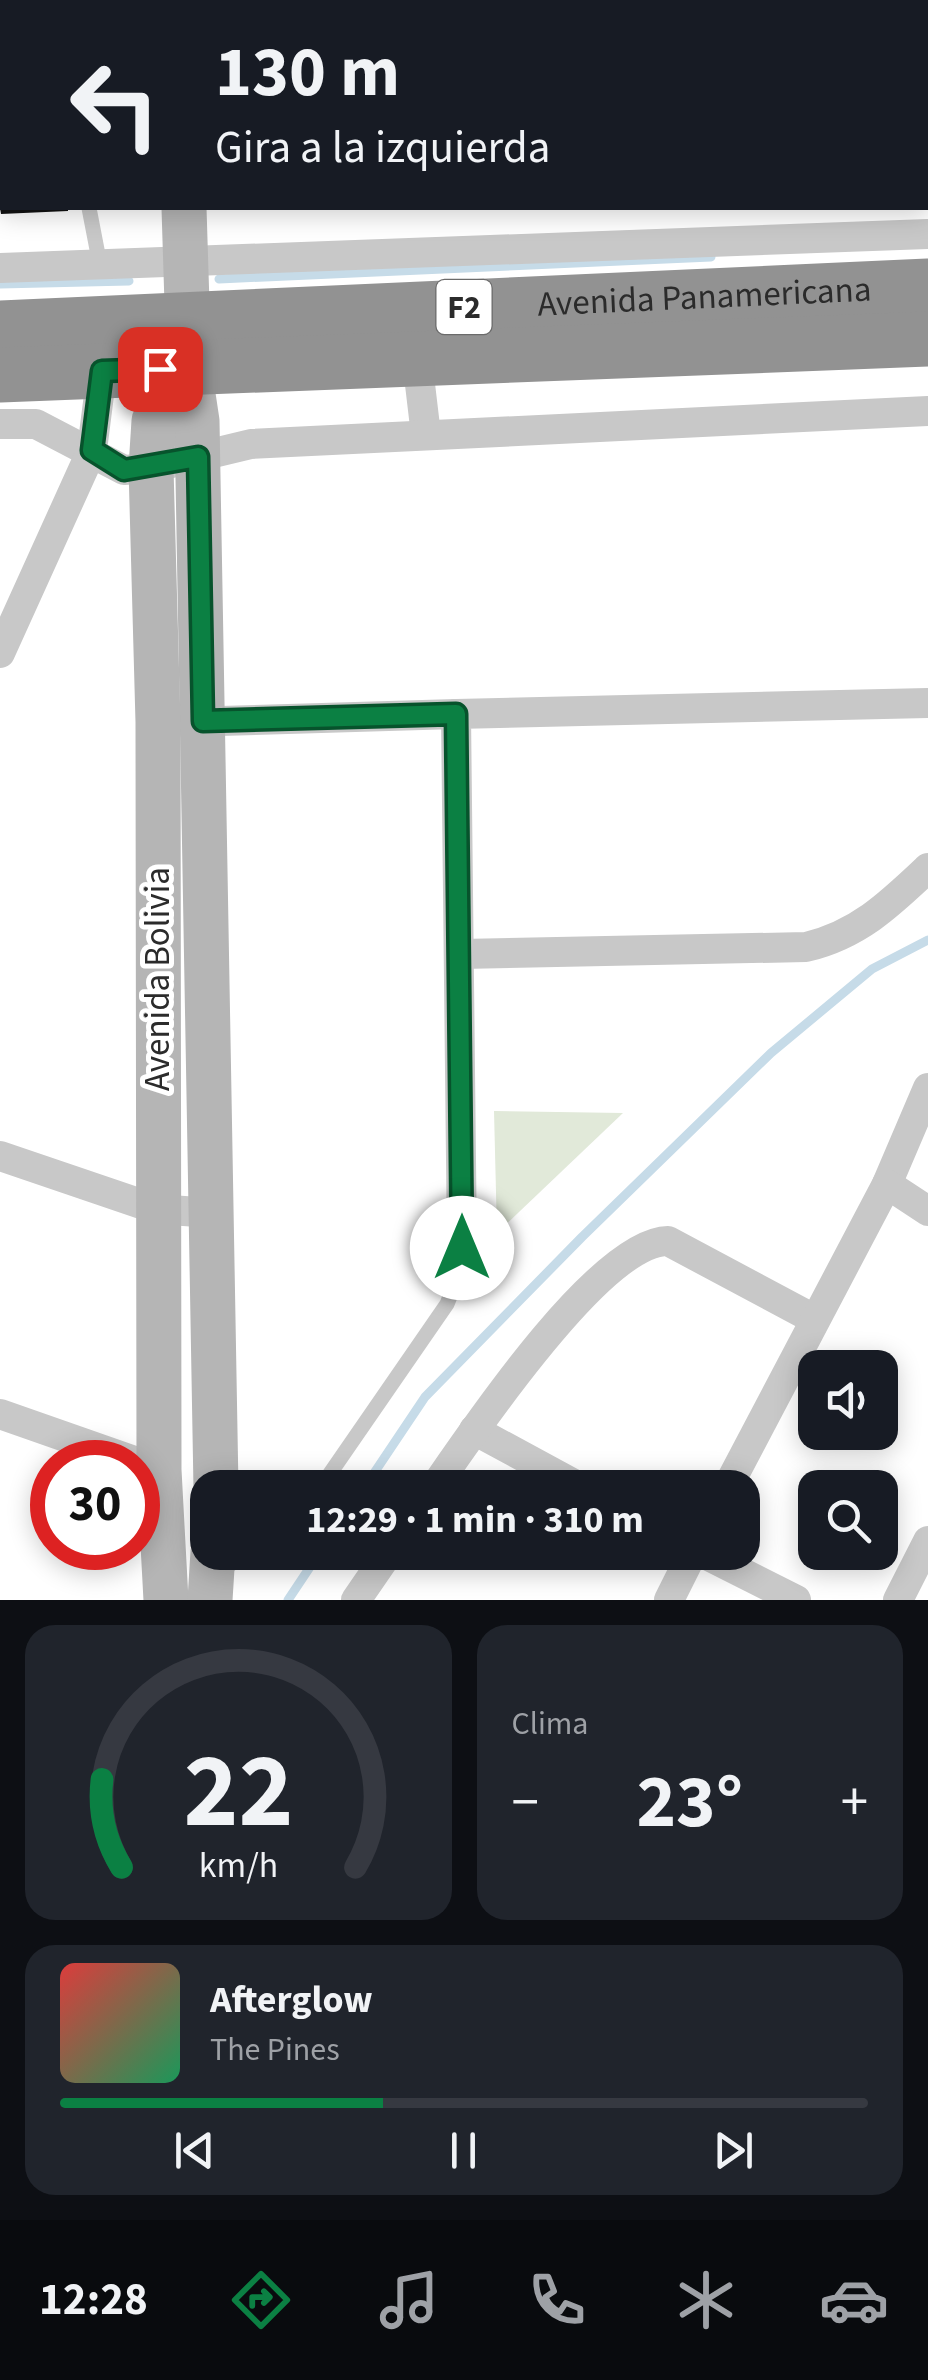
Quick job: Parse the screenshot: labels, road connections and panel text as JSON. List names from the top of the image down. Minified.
{"streets":{"highway":["Avenida Panamericana","F2"],"street":["Avenida Bolivia"]},"crossings":[["Avenida Panamericana","Avenida Bolivia"]],"page":{"turn":["130 m","Gira a la izquierda"],"limit":"30","trip":"12:29 · 1 min · 310 m","tile":"Clima","heat":["−","23°","+"],"song":["Afterglow","The Pines"],"tabs":"12:28","gauge":["22","km/h"]}}
